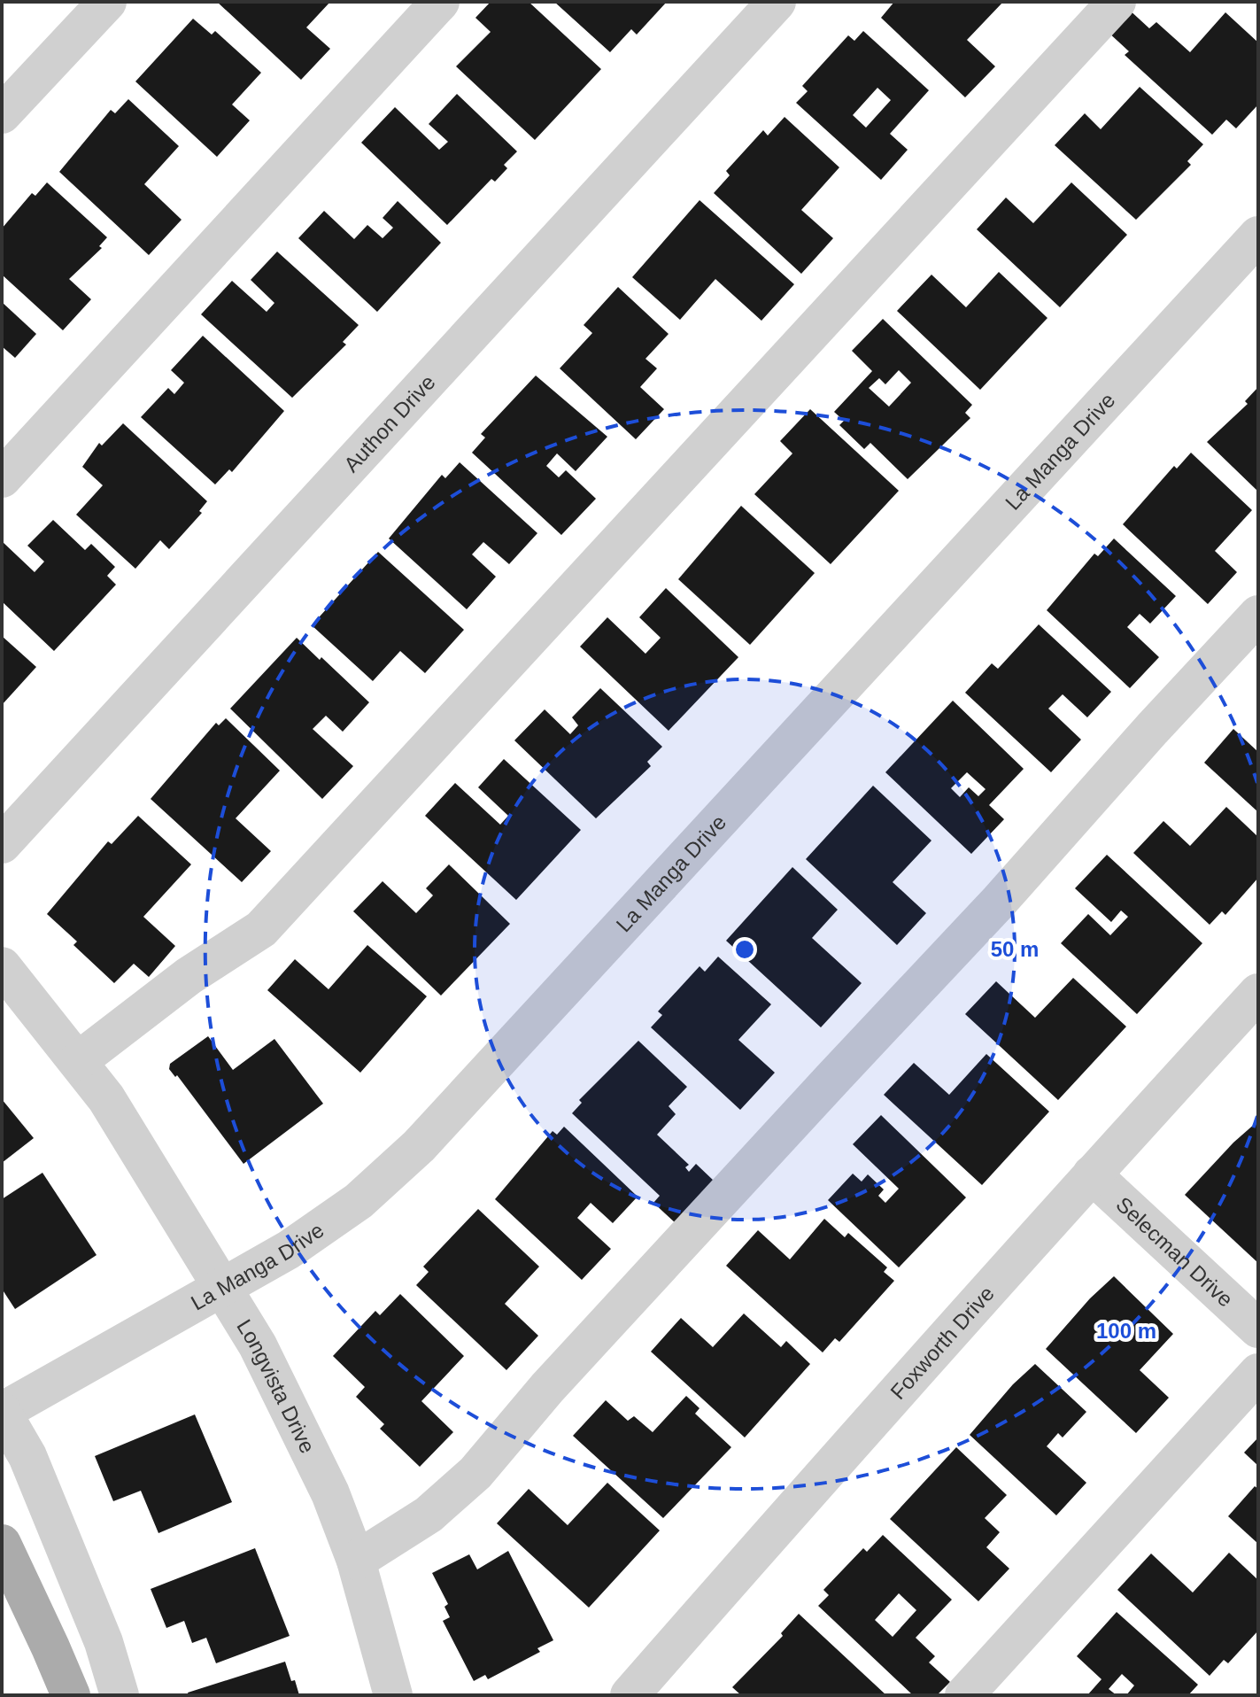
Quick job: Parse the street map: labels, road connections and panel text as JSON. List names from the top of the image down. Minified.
{"streets":{"street":["Authon Drive","La Manga Drive","Selecman Drive","Foxworth Drive","Longvista Drive"]},"crossings":[["La Manga Drive","Longvista Drive"],["Selecman Drive","Foxworth Drive"]],"rings":["50 m","100 m"]}
